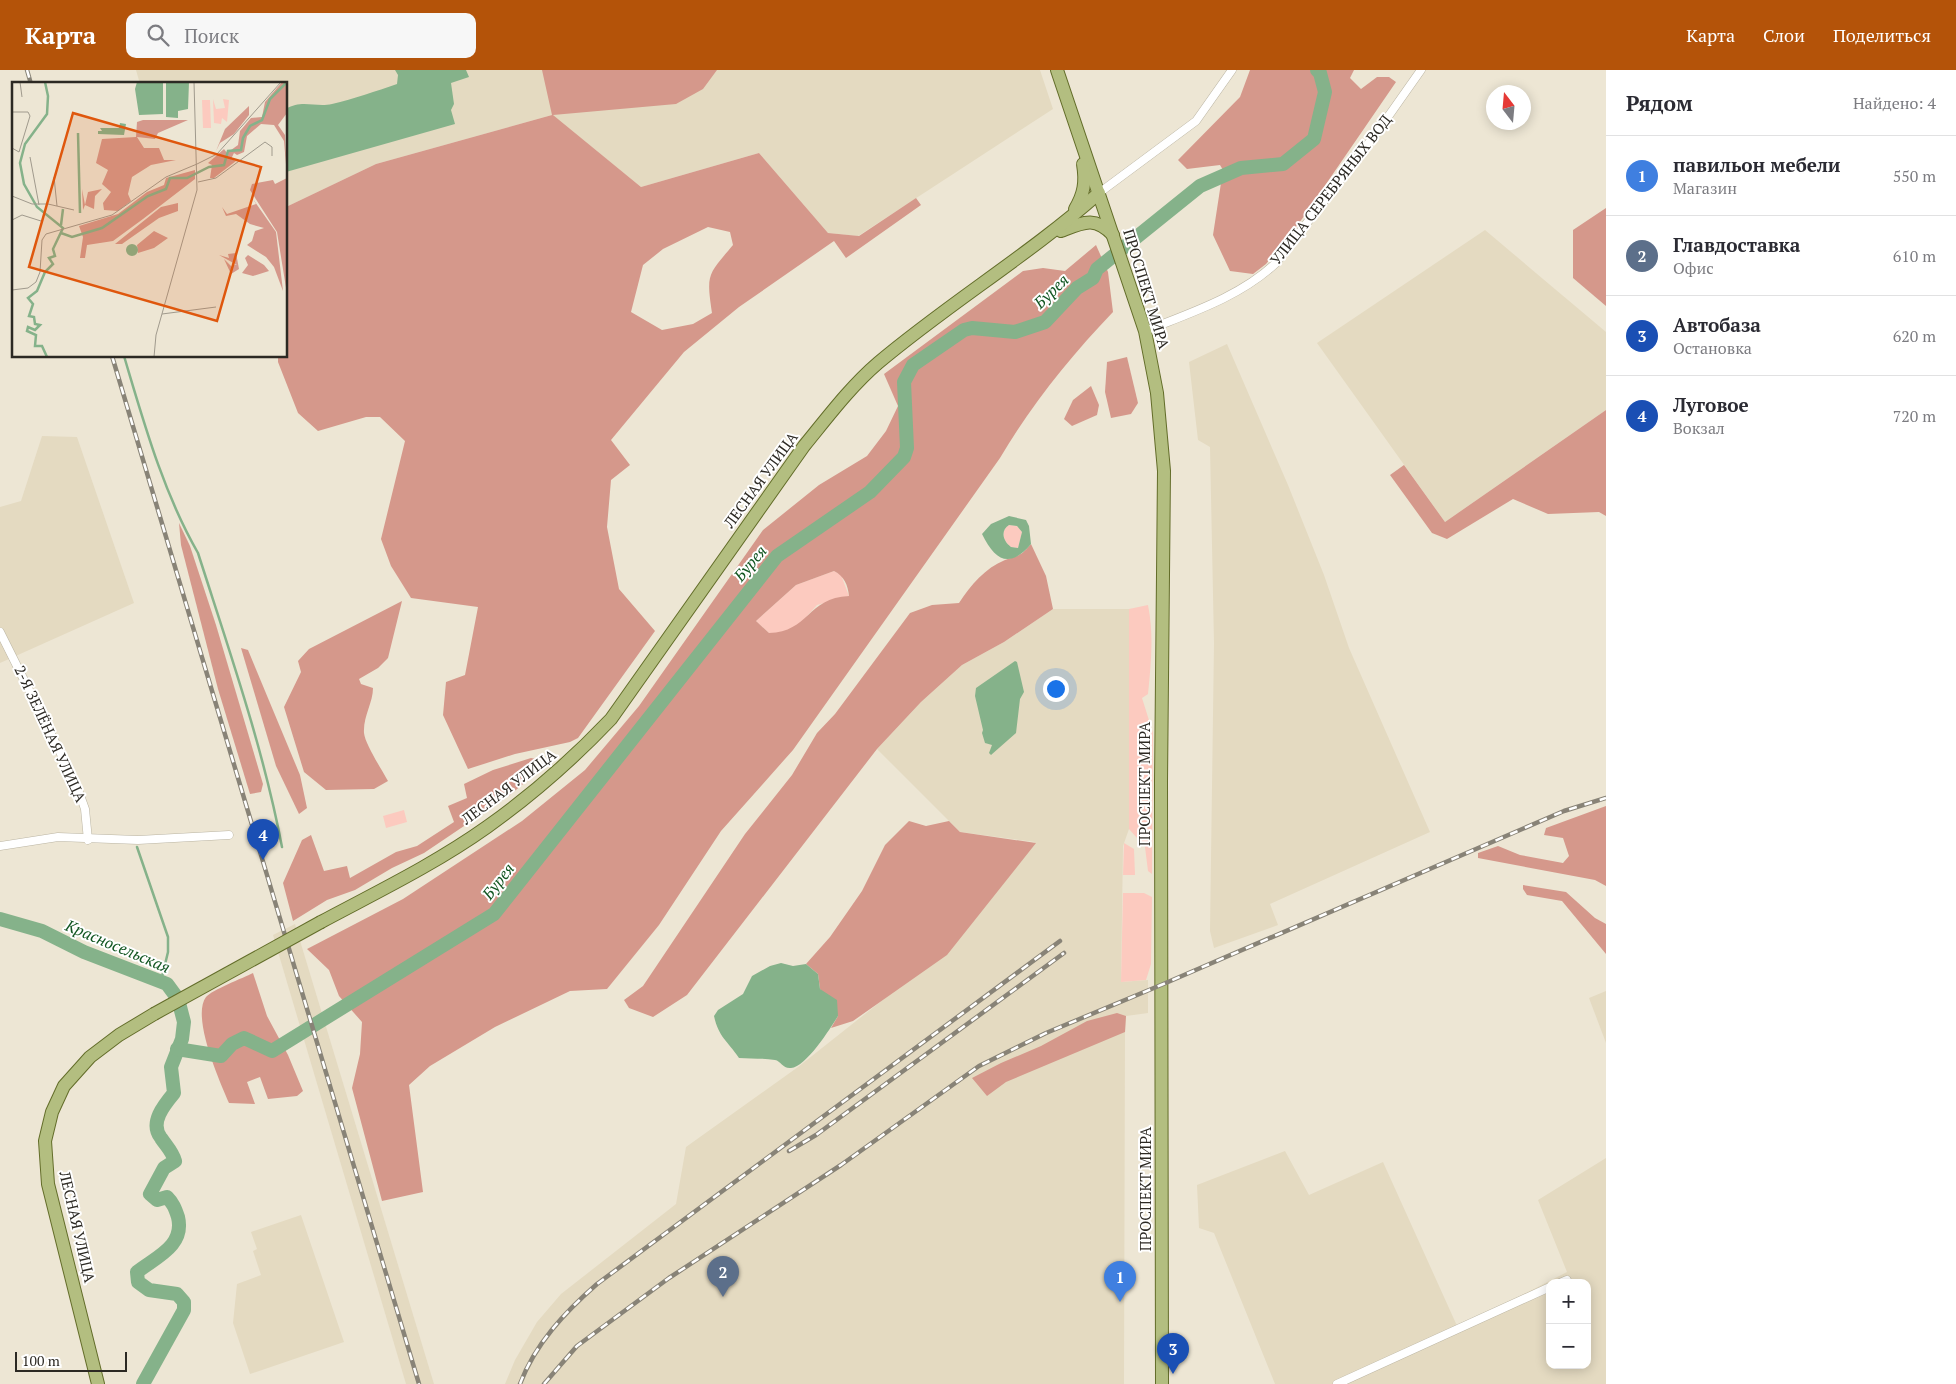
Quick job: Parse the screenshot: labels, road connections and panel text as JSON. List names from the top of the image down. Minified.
{"streets":{"main road":["ПРОСПЕКТ МИРА","ЛЕСНАЯ УЛИЦА"],"street":["УЛИЦА СЕРЕБРЯНЫХ ВОД","2-Я ЗЕЛЁНАЯ УЛИЦА"]},"crossings":[["УЛИЦА СЕРЕБРЯНЫХ ВОД","ПРОСПЕКТ МИРА"],["ПРОСПЕКТ МИРА","ЛЕСНАЯ УЛИЦА"]],"water":["Бурея","Красносельская"],"scale_bar":"100 m","north":"top","page":{"header":"Карта","search":"Поиск","nav":["Карта","Слои","Поделиться"],"heading":["Рядом","Найдено: 4"],"list":[{"mark":"1","name":"павильон мебели","note":"Магазин","value":"550 m"},{"mark":"2","name":"Главдоставка","note":"Офис","value":"610 m"},{"mark":"3","name":"Автобаза","note":"Остановка","value":"620 m"},{"mark":"4","name":"Луговое","note":"Вокзал","value":"720 m"}],"pins":["4","2","1","3"],"map_buttons":["+","−"],"scale":"100 m"}}
